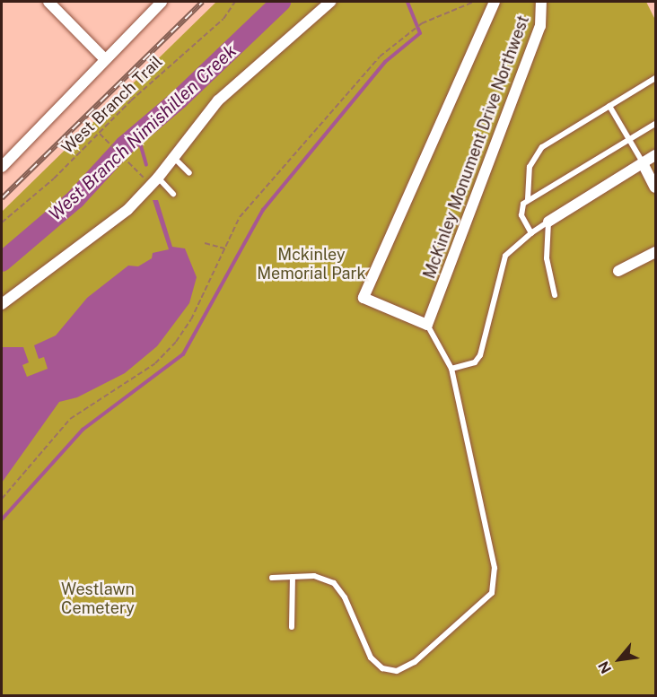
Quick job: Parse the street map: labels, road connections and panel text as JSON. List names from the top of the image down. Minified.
{"streets":{"street":["McKinley Monument Drive Northwest"],"path":["West Branch Trail"]},"water":["West Branch Nimishillen Creek"],"parks":["Mckinley Memorial Park","Westlawn Cemetery"],"north":"bottom left"}
